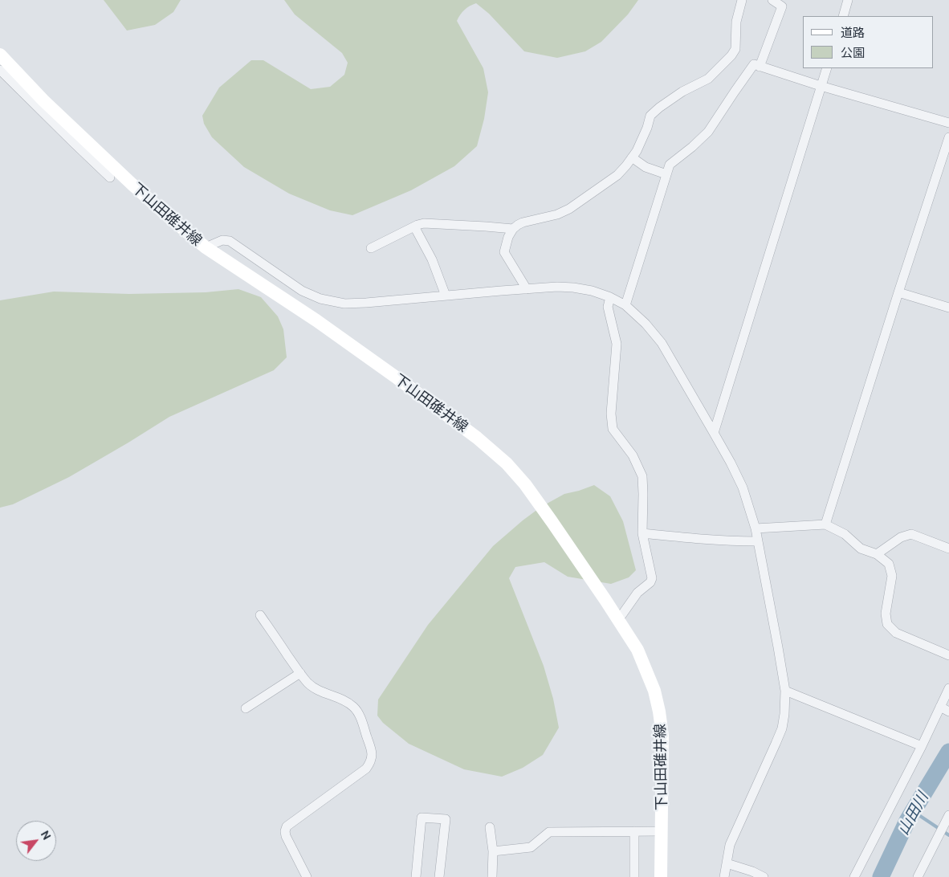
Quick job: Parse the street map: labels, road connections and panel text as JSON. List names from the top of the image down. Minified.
{"streets":{"main road":["下山田碓井線"]},"water":["山田川"],"legend":["道路","公園"],"north":"top right"}
